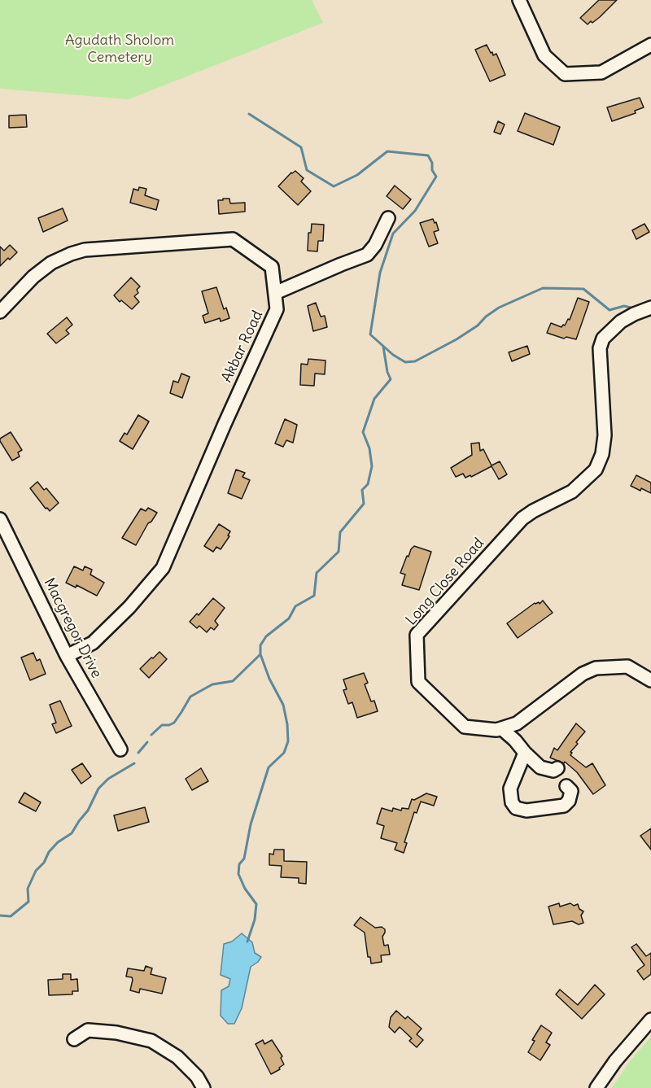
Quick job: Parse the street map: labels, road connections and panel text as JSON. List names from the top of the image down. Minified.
{"streets":{"street":["Akbar Road","Long Close Road","Macgregor Drive"]},"crossings":[["Akbar Road","Macgregor Drive"]],"parks":["Agudath Sholom Cemetery"]}
